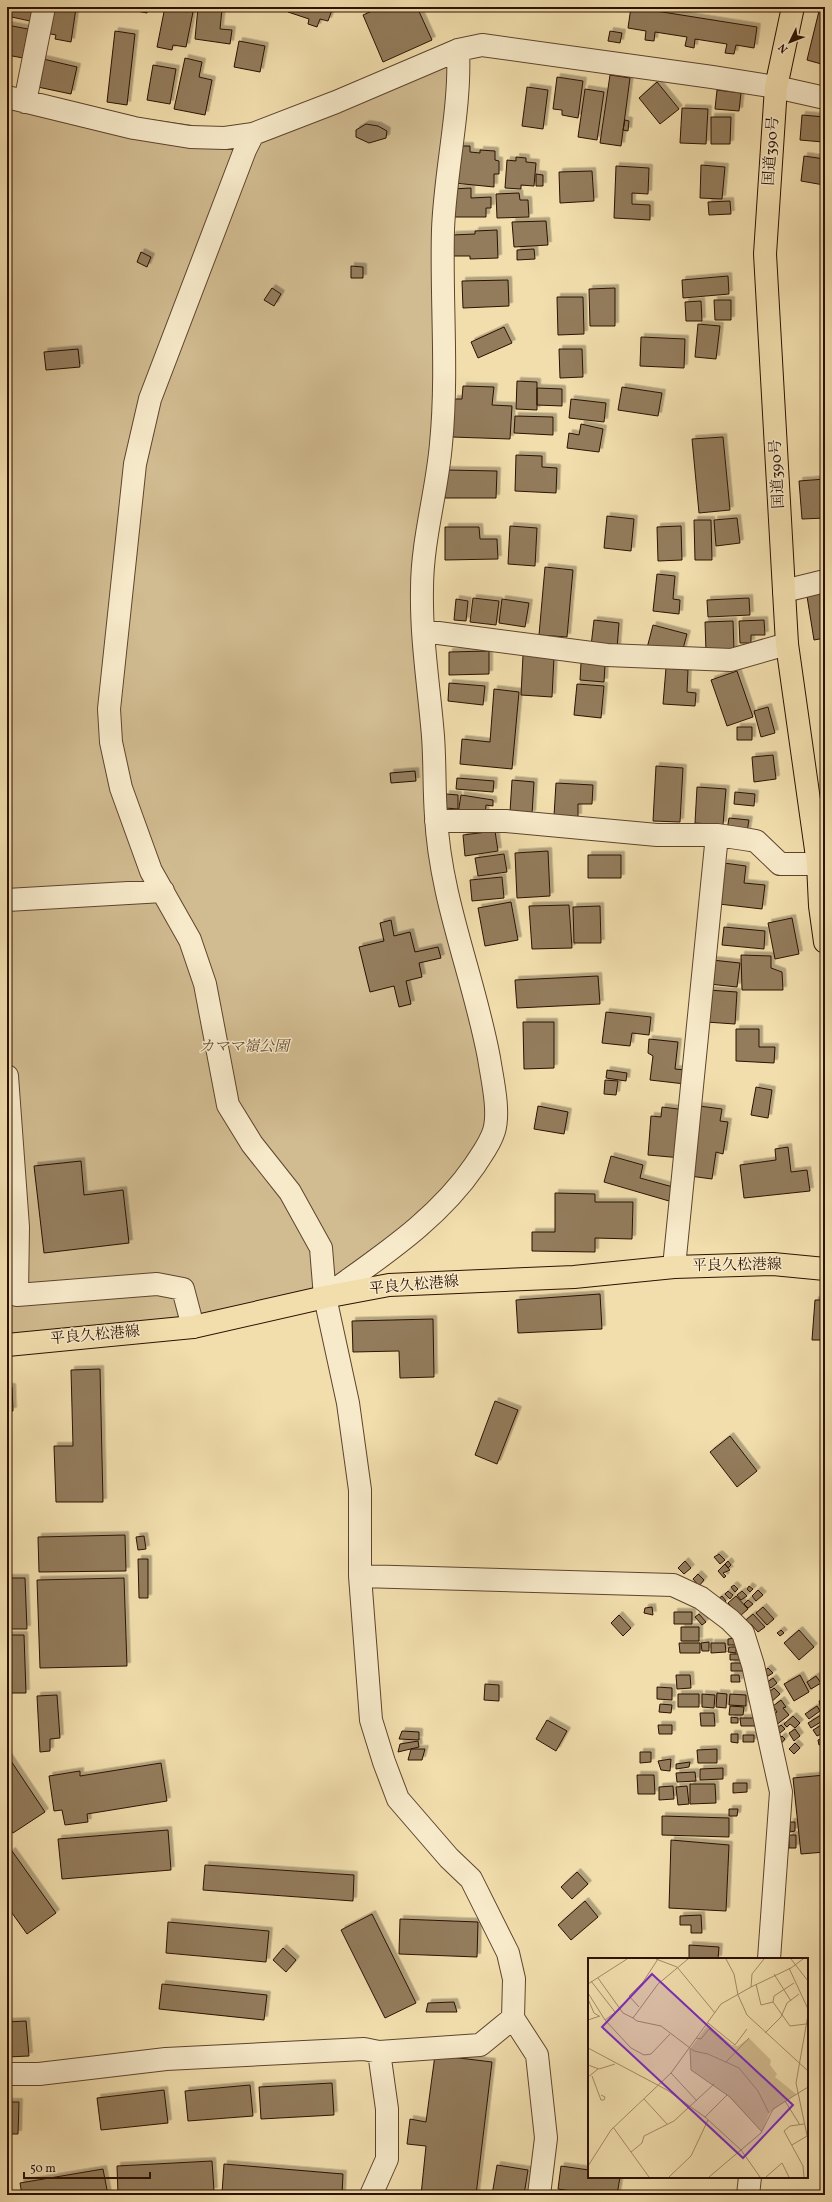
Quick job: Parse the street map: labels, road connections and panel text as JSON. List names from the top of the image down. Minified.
{"streets":{"main road":["国道390号","平良久松港線"]},"parks":["カママ嶺公園"],"scale_bar":"50 m","north":"bottom left"}
